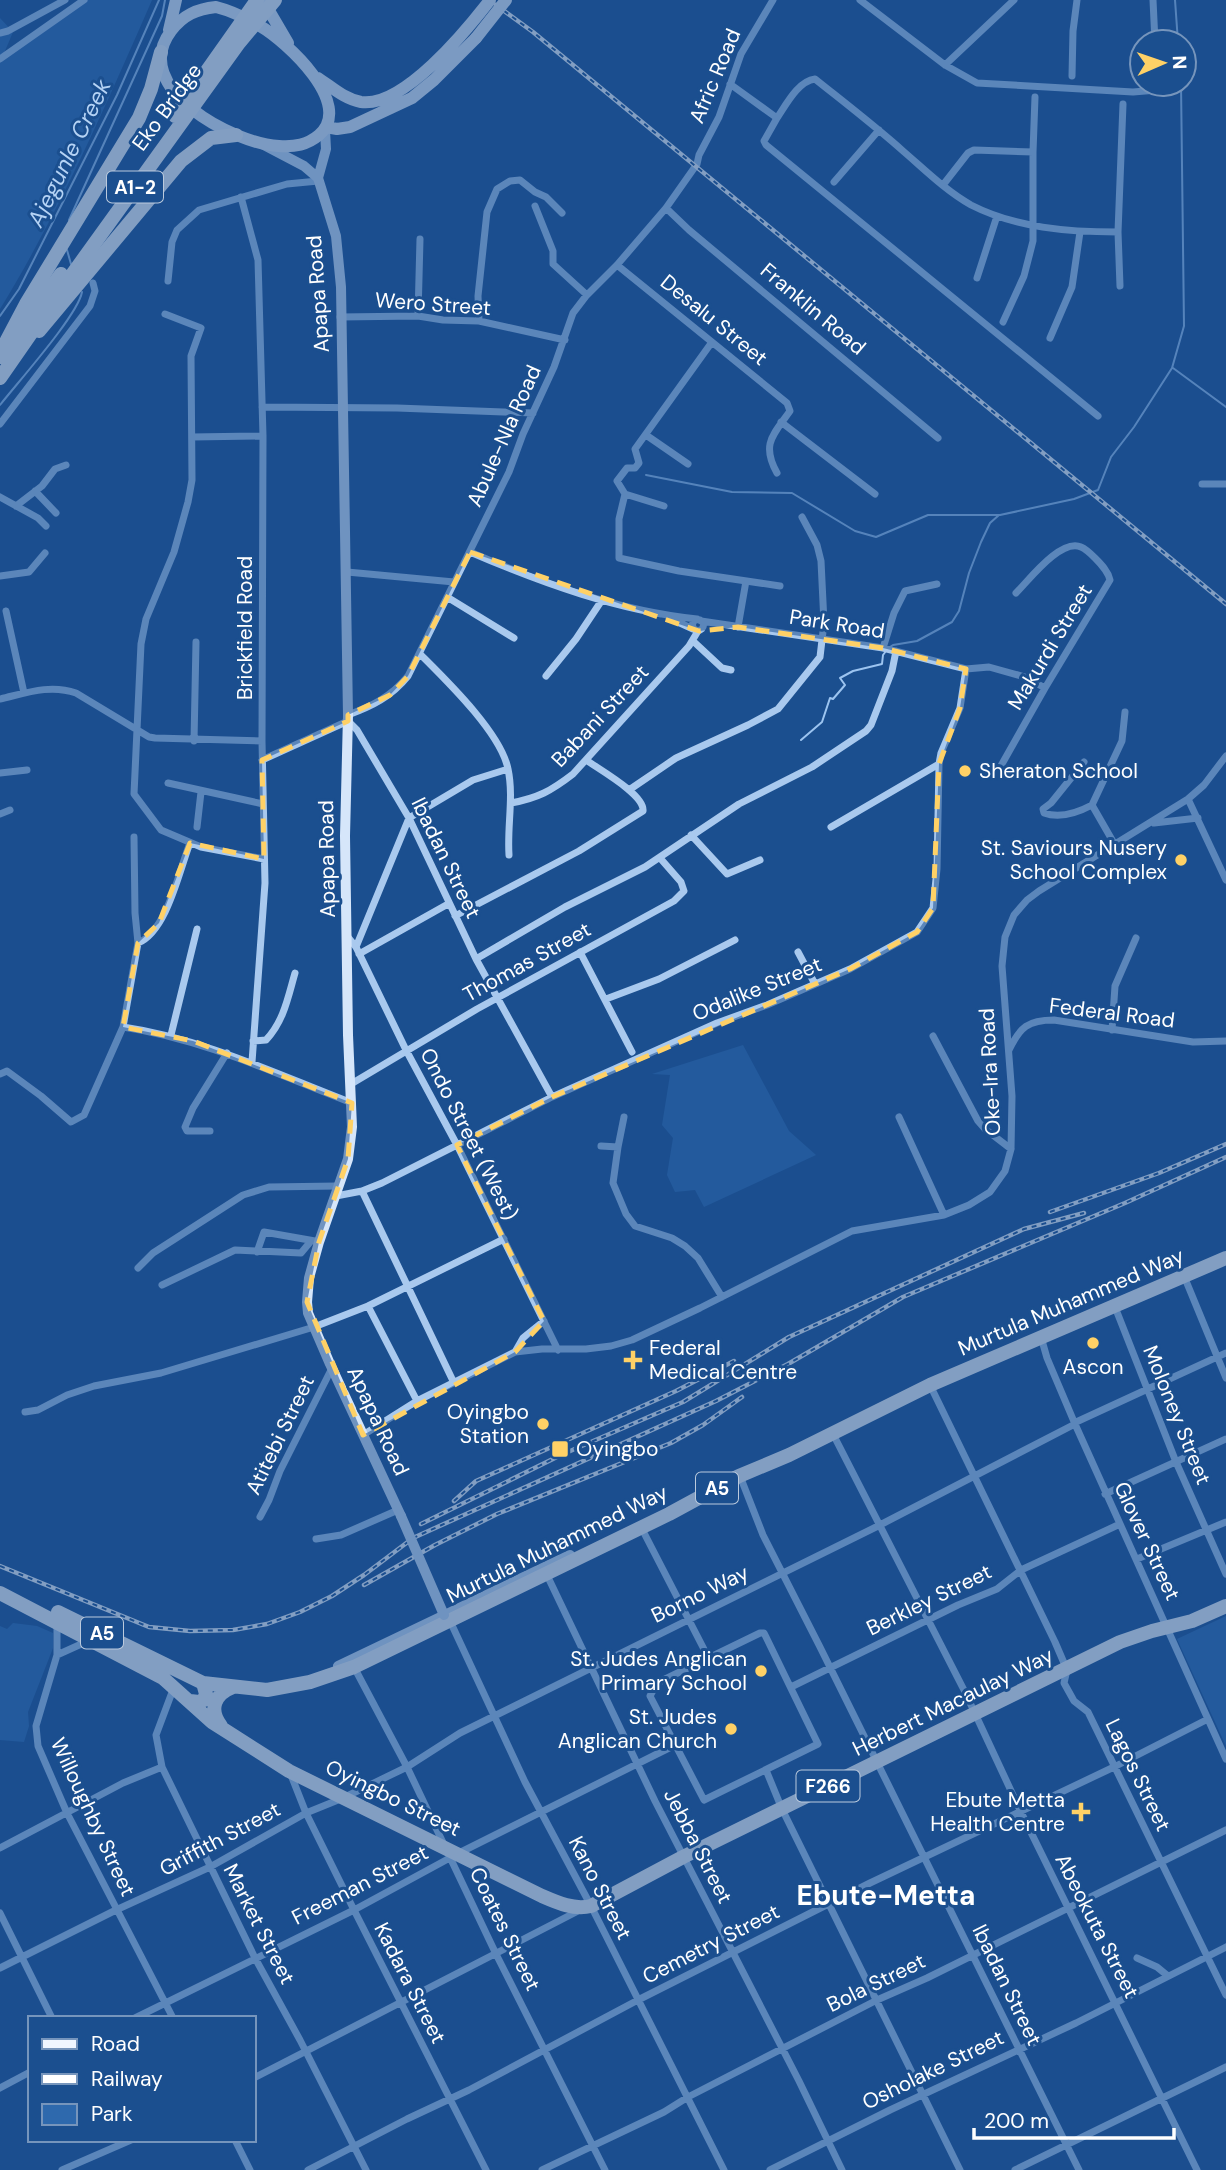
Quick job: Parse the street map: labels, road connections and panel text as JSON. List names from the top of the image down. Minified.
{"streets":{"highway":["Eko Bridge","A1-2","Murtula Muhammed Way","A5","Herbert Macaulay Way","F266","Oyingbo Street"],"street":["Afric Road","Apapa Road","Wero Street","Franklin Road","Desalu Street","Abule-Nla Road","Park Road","Brickfield Road","Makurdi Street","Babani Street","Ibadan Street","Thomas Street","Odalike Street","Federal Road","Oke-Ira Road","Ondo Street (West)","Moloney Street","Atitebi Street","Glover Street","Borno Way","Berkley Street","Lagos Street","Willoughby Street","Griffith Street","Jebba Street","Freeman Street","Kano Street","Market Street","Abeokuta Street","Coates Street","Cemetry Street","Kadara Street","Bola Street","Osholake Street"]},"crossings":[["Afric Road","Abule-Nla Road"],["Apapa Road","Wero Street"],["Apapa Road","Abule-Nla Road"],["Apapa Road","Ibadan Street"],["Apapa Road","Thomas Street"],["Apapa Road","Odalike Street"],["Apapa Road","Ondo Street (West)"],["Apapa Road","Murtula Muhammed Way"],["Apapa Road","Atitebi Street"],["Apapa Road","Kano Street"],["Wero Street","Abule-Nla Road"],["Franklin Road","Abule-Nla Road"],["Desalu Street","Abule-Nla Road"],["Abule-Nla Road","Park Road"],["Abule-Nla Road","Ibadan Street"],["Park Road","Makurdi Street"],["Park Road","Odalike Street"],["Ibadan Street","Thomas Street"],["Ibadan Street","Odalike Street"],["Ibadan Street","Murtula Muhammed Way"],["Ibadan Street","Borno Way"],["Ibadan Street","Berkley Street"],["Ibadan Street","Herbert Macaulay Way"],["Ibadan Street","Cemetry Street"],["Ibadan Street","Bola Street"],["Ibadan Street","Osholake Street"],["Thomas Street","Ondo Street (West)"],["Odalike Street","Ondo Street (West)"],["Federal Road","Oke-Ira Road"],["Oke-Ira Road","Ondo Street (West)"],["Murtula Muhammed Way","Moloney Street"],["Murtula Muhammed Way","A5"],["Murtula Muhammed Way","Glover Street"],["Murtula Muhammed Way","Lagos Street"],["Murtula Muhammed Way","Jebba Street"],["Murtula Muhammed Way","Kano Street"],["Murtula Muhammed Way","Abeokuta Street"],["Murtula Muhammed Way","Coates Street"],["Moloney Street","Borno Way"],["A5","Oyingbo Street"],["A5","Willoughby Street"],["A5","Market Street"],["Glover Street","Borno Way"],["Glover Street","Berkley Street"],["Glover Street","Herbert Macaulay Way"],["Glover Street","Cemetry Street"],["Borno Way","Lagos Street"],["Borno Way","Oyingbo Street"],["Borno Way","Griffith Street"],["Borno Way","Jebba Street"],["Borno Way","Kano Street"],["Borno Way","Abeokuta Street"],["Borno Way","Coates Street"],["Berkley Street","Lagos Street"],["Berkley Street","Abeokuta Street"],["Herbert Macaulay Way","Lagos Street"],["Herbert Macaulay Way","Oyingbo Street"],["Herbert Macaulay Way","Jebba Street"],["Herbert Macaulay Way","Kano Street"],["Herbert Macaulay Way","Abeokuta Street"],["Lagos Street","Cemetry Street"],["Lagos Street","Bola Street"],["Lagos Street","Osholake Street"],["Oyingbo Street","Griffith Street"],["Oyingbo Street","Freeman Street"],["Oyingbo Street","Kano Street"],["Oyingbo Street","Coates Street"],["Oyingbo Street","Kadara Street"],["Willoughby Street","Griffith Street"],["Willoughby Street","Freeman Street"],["Griffith Street","Market Street"],["Griffith Street","Kadara Street"],["Jebba Street","Freeman Street"],["Jebba Street","Cemetry Street"],["Jebba Street","Bola Street"],["Jebba Street","Osholake Street"],["Freeman Street","Kano Street"],["Freeman Street","Market Street"],["Freeman Street","Coates Street"],["Freeman Street","Kadara Street"],["Kano Street","Cemetry Street"],["Kano Street","Bola Street"],["Market Street","Cemetry Street"],["Abeokuta Street","Cemetry Street"],["Abeokuta Street","Bola Street"],["Abeokuta Street","Osholake Street"],["Coates Street","Cemetry Street"],["Coates Street","Bola Street"],["Cemetry Street","Kadara Street"]],"districts":["Ebute-Metta"],"water":["Ajegunle Creek"],"places":{"other":["Sheraton School","St. Saviours Nusery School Complex","Ascon","Oyingbo Station","St. Judes Anglican Primary School","St. Judes Anglican Church"],"health":["Federal Medical Centre","Ebute Metta Health Centre"],"transit":["Oyingbo"]},"legend":["Road","Railway","Park"],"scale_bar":"200 m","north":"right"}
